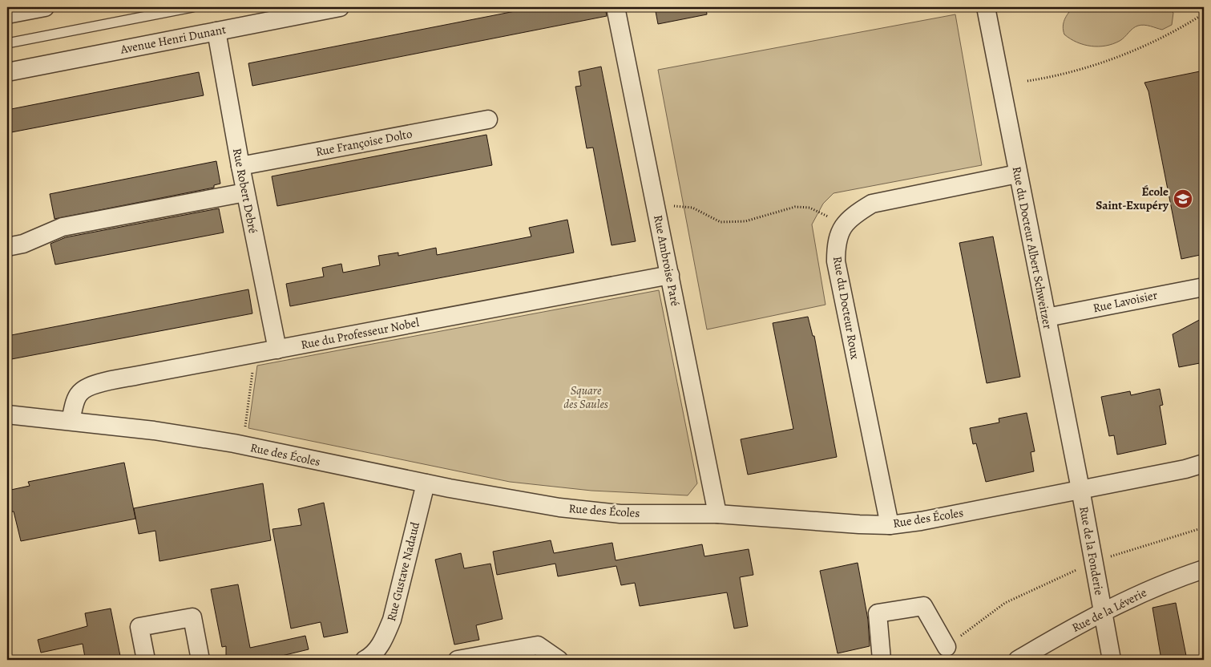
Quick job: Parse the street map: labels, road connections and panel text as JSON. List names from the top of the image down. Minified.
{"streets":{"street":["Avenue Henri Dunant","Rue Françoise Dolto","Rue Robert Debré","Rue du Docteur Albert Schweitzer","Rue Ambroise Paré","Rue Lavoisier","Rue du Docteur Roux","Rue du Professeur Nobel","Rue des Écoles","Rue de la Fonderie","Rue Gustave Nadaud","Rue de la Léverie"]},"crossings":[["Avenue Henri Dunant","Rue Robert Debré"],["Rue Françoise Dolto","Rue Robert Debré"],["Rue Robert Debré","Rue du Professeur Nobel"],["Rue du Docteur Albert Schweitzer","Rue Lavoisier"],["Rue du Docteur Albert Schweitzer","Rue du Docteur Roux"],["Rue du Docteur Albert Schweitzer","Rue des Écoles"],["Rue du Docteur Albert Schweitzer","Rue de la Fonderie"],["Rue Ambroise Paré","Rue du Professeur Nobel"],["Rue Ambroise Paré","Rue des Écoles"],["Rue du Docteur Roux","Rue des Écoles"],["Rue du Professeur Nobel","Rue des Écoles"],["Rue des Écoles","Rue de la Fonderie"],["Rue des Écoles","Rue Gustave Nadaud"],["Rue de la Fonderie","Rue de la Léverie"]],"parks":["Square des Saules"],"places":{"school or university":["École Saint-Exupéry"]}}
